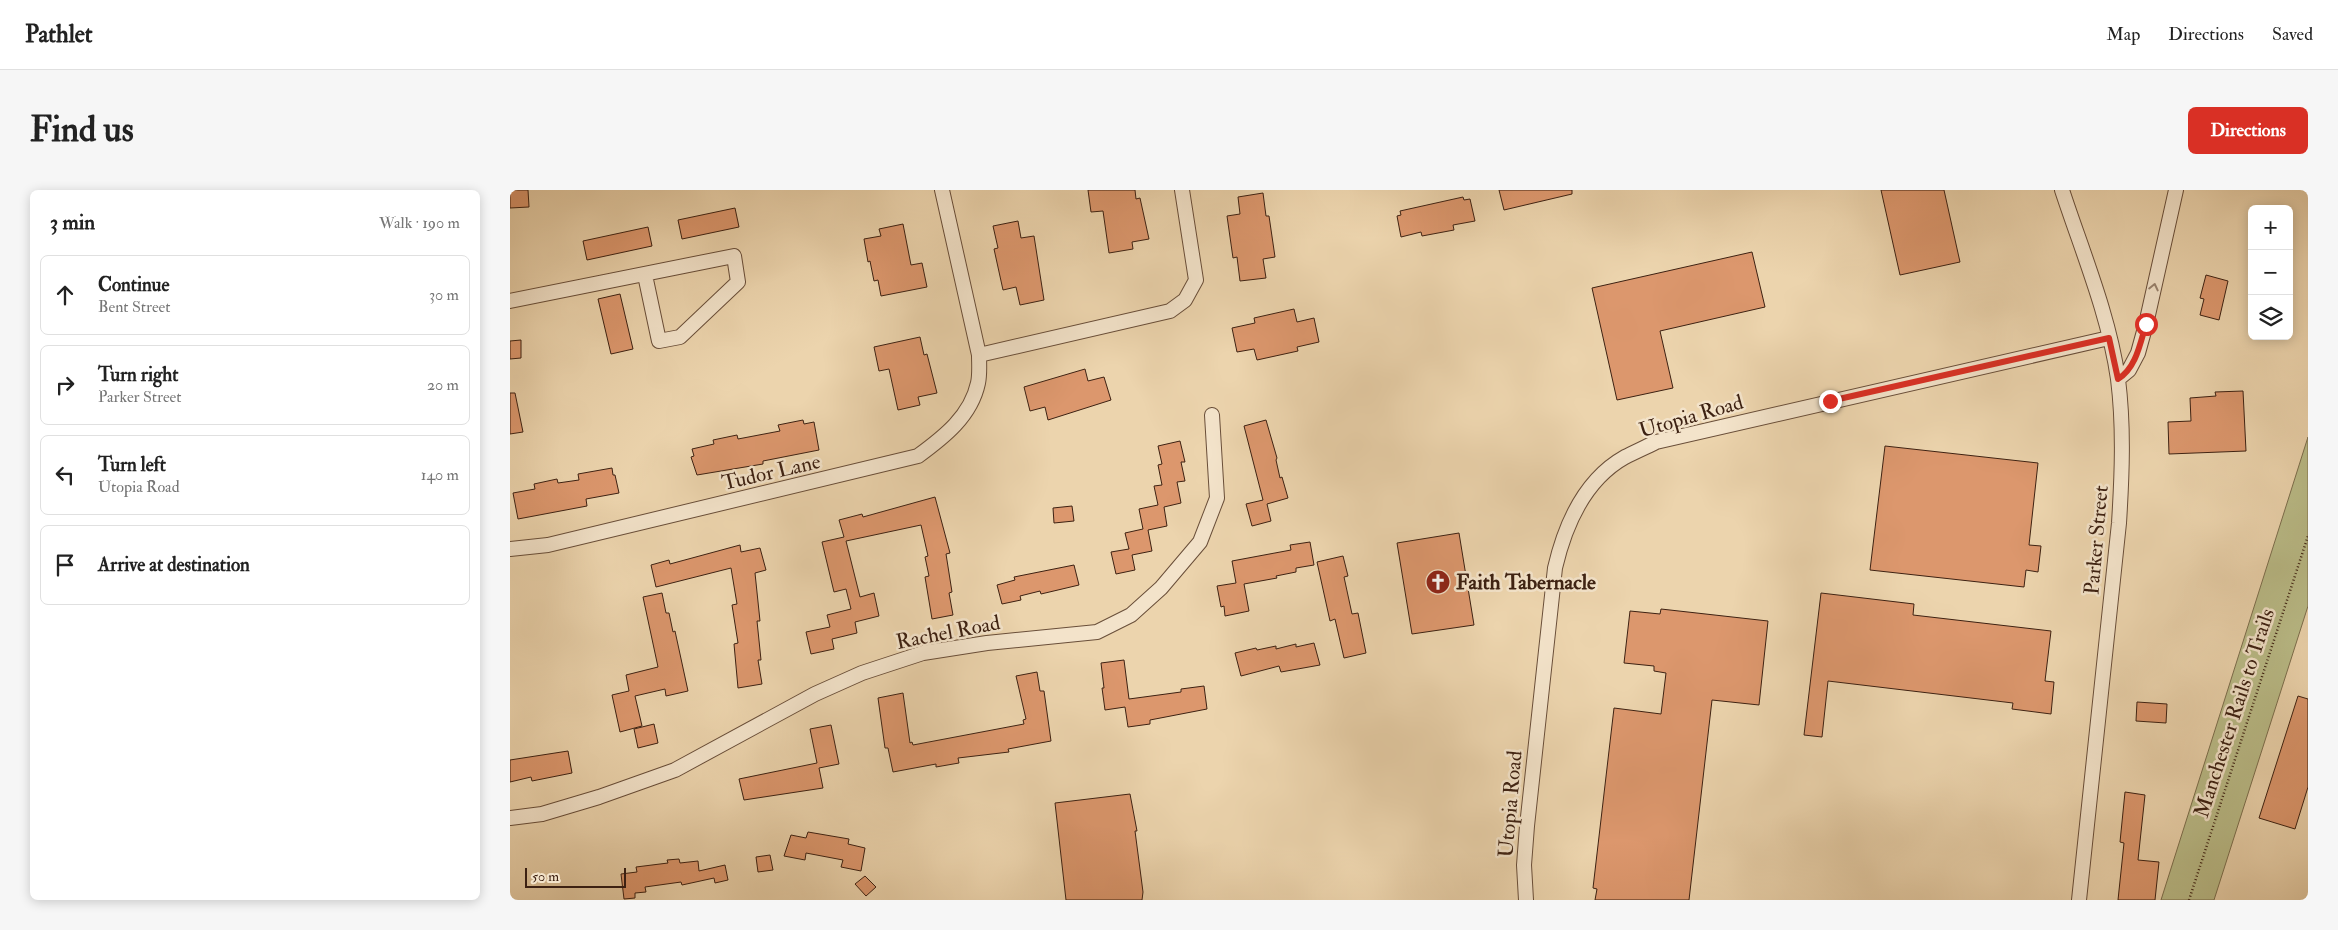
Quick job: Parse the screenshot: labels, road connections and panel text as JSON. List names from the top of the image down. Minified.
{"streets":{"street":["Utopia Road","Tudor Lane","Parker Street","Rachel Road"],"path":["Manchester Rails to Trails"]},"crossings":[["Utopia Road","Parker Street"]],"places":{"church":["Faith Tabernacle"]},"scale_bar":"50 m","page":{"header":"Pathlet","nav":["Map","Directions","Saved"],"buttons":"Directions","title":"Find us","heading":["3 min","Walk · 190 m"],"map_buttons":["+","−"],"list":[["Continue","Bent Street","30 m"],["Turn right","Parker Street","20 m"],["Turn left","Utopia Road","140 m"],"Arrive at destination"],"scale":"50 m"}}
